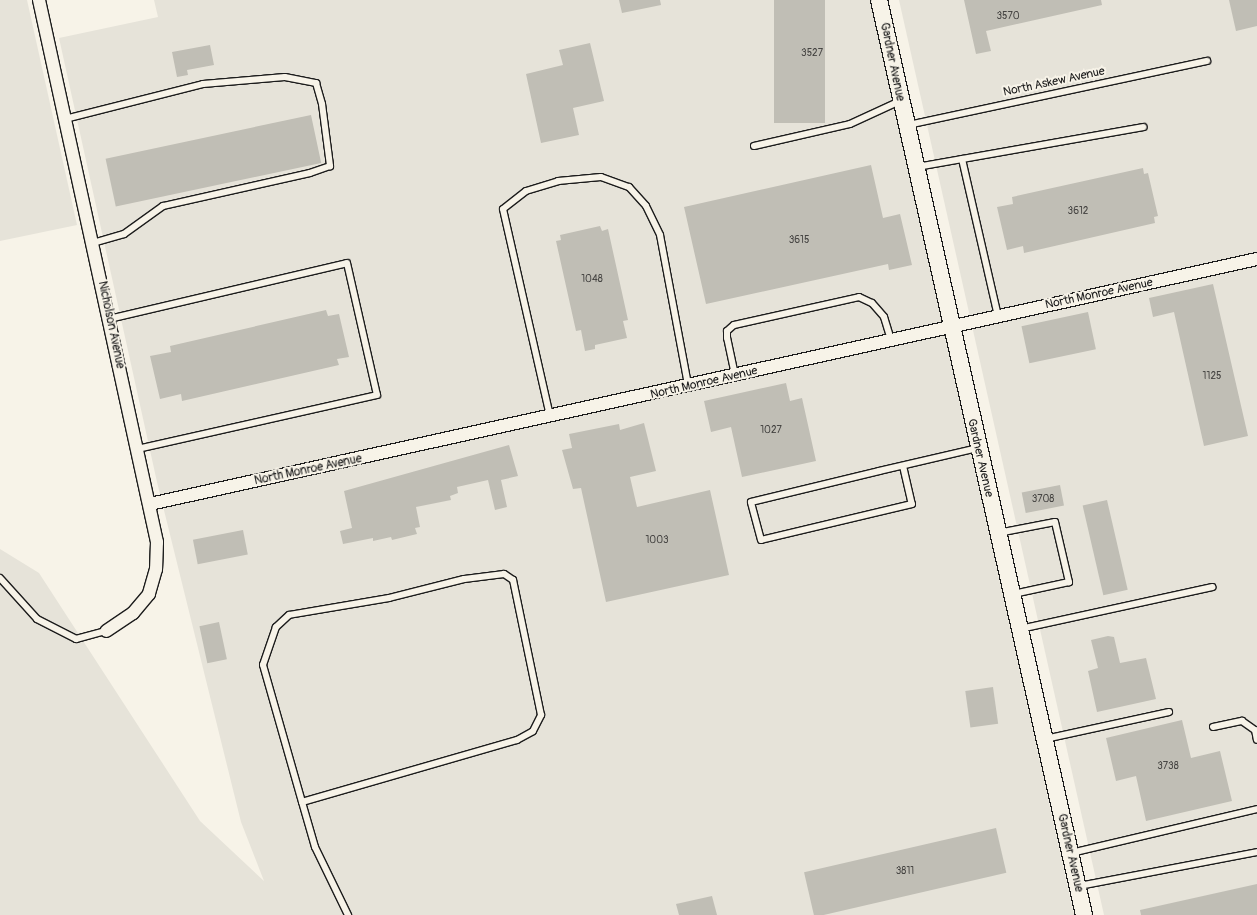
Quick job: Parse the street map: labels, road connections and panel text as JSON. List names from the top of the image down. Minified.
{"streets":{"street":["Gardner Avenue","North Monroe Avenue","Nicholson Avenue"],"lane":["North Askew Avenue"]},"crossings":[["Gardner Avenue","North Askew Avenue"],["Gardner Avenue","North Monroe Avenue"],["North Monroe Avenue","Nicholson Avenue"]],"house_numbers":["3570","3527","3612","3615","1048","1125","1027","3708","1003","3738","3811"]}
